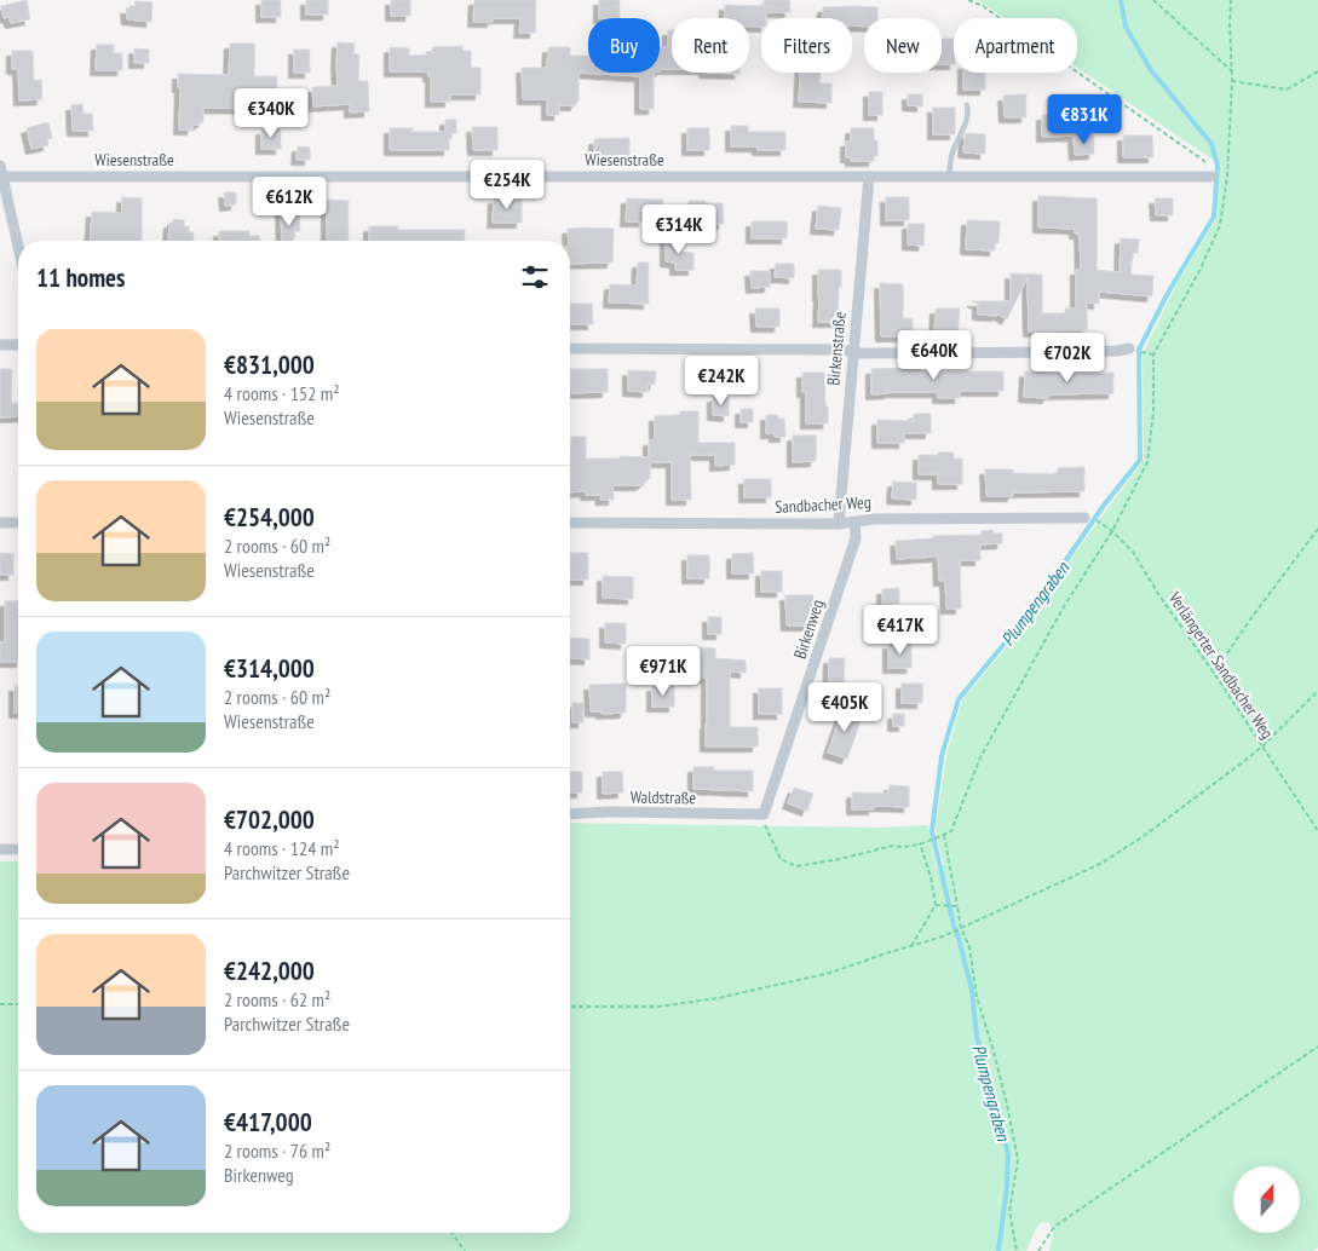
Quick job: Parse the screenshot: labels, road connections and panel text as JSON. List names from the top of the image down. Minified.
{"streets":{"street":["Wiesenstraße","Birkenstraße","Sandbacher Weg","Birkenweg","Waldstraße"],"path":["Verlängerter Sandbacher Weg"]},"crossings":[["Wiesenstraße","Birkenstraße"],["Birkenstraße","Sandbacher Weg"],["Sandbacher Weg","Birkenweg"],["Birkenweg","Waldstraße"]],"water":["Plumpengraben"],"north":"top","page":{"chip":["Buy","Rent","Filters","New","Apartment"],"price":["€340K","€831K","€254K","€612K","€314K","€640K","€702K","€242K","€417K","€971K","€405K"],"heading":"11 homes","list":[{"name":"€831,000","note":"4 rooms · 152 m² · Wiesenstraße"},{"name":"€254,000","note":"2 rooms · 60 m² · Wiesenstraße"},{"name":"€314,000","note":"2 rooms · 60 m² · Wiesenstraße"},{"name":"€702,000","note":"4 rooms · 124 m² · Parchwitzer Straße"},{"name":"€242,000","note":"2 rooms · 62 m² · Parchwitzer Straße"},{"name":"€417,000","note":"2 rooms · 76 m² · Birkenweg"}]}}
